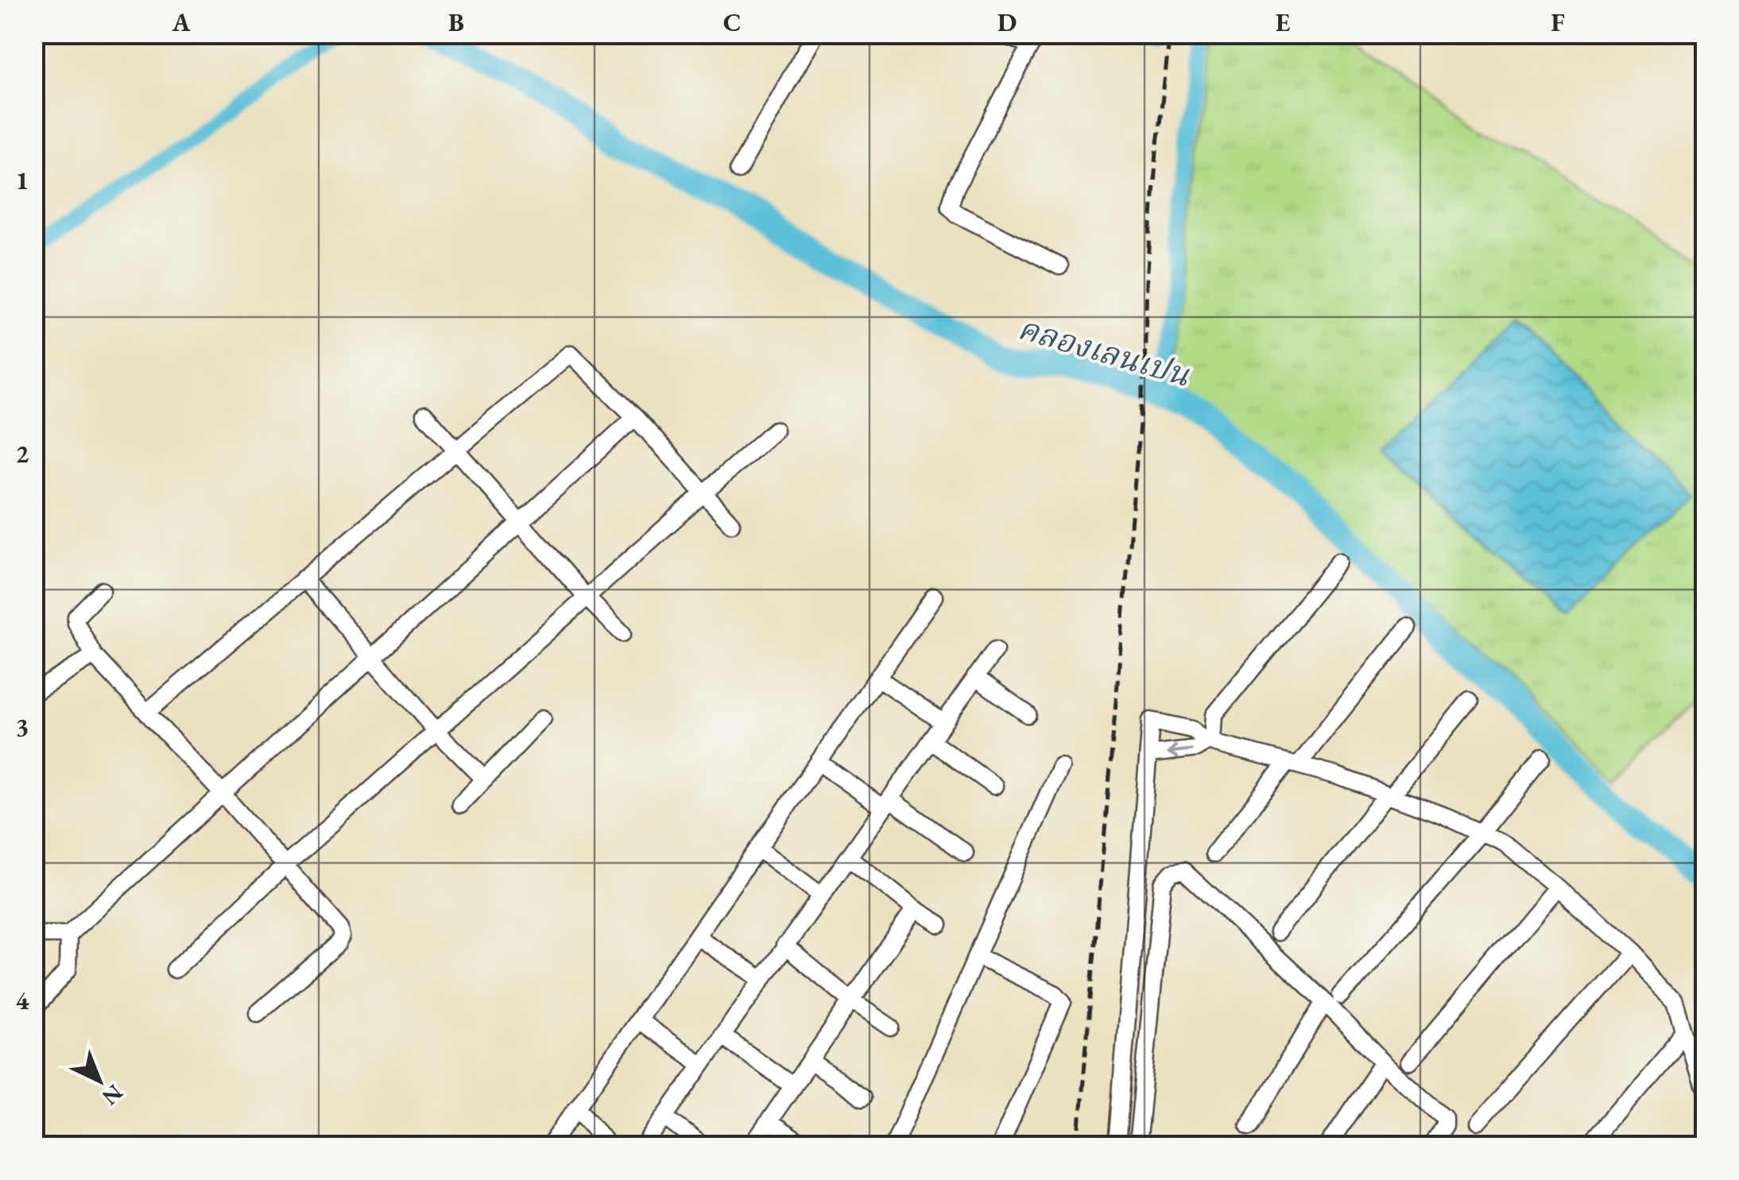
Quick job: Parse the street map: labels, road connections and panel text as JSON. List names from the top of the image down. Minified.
{"water":["คลองเลนเปน"],"north":"bottom right","grid":{"columns":["A","B","C","D","E","F"],"rows":["1","2","3","4"]}}
